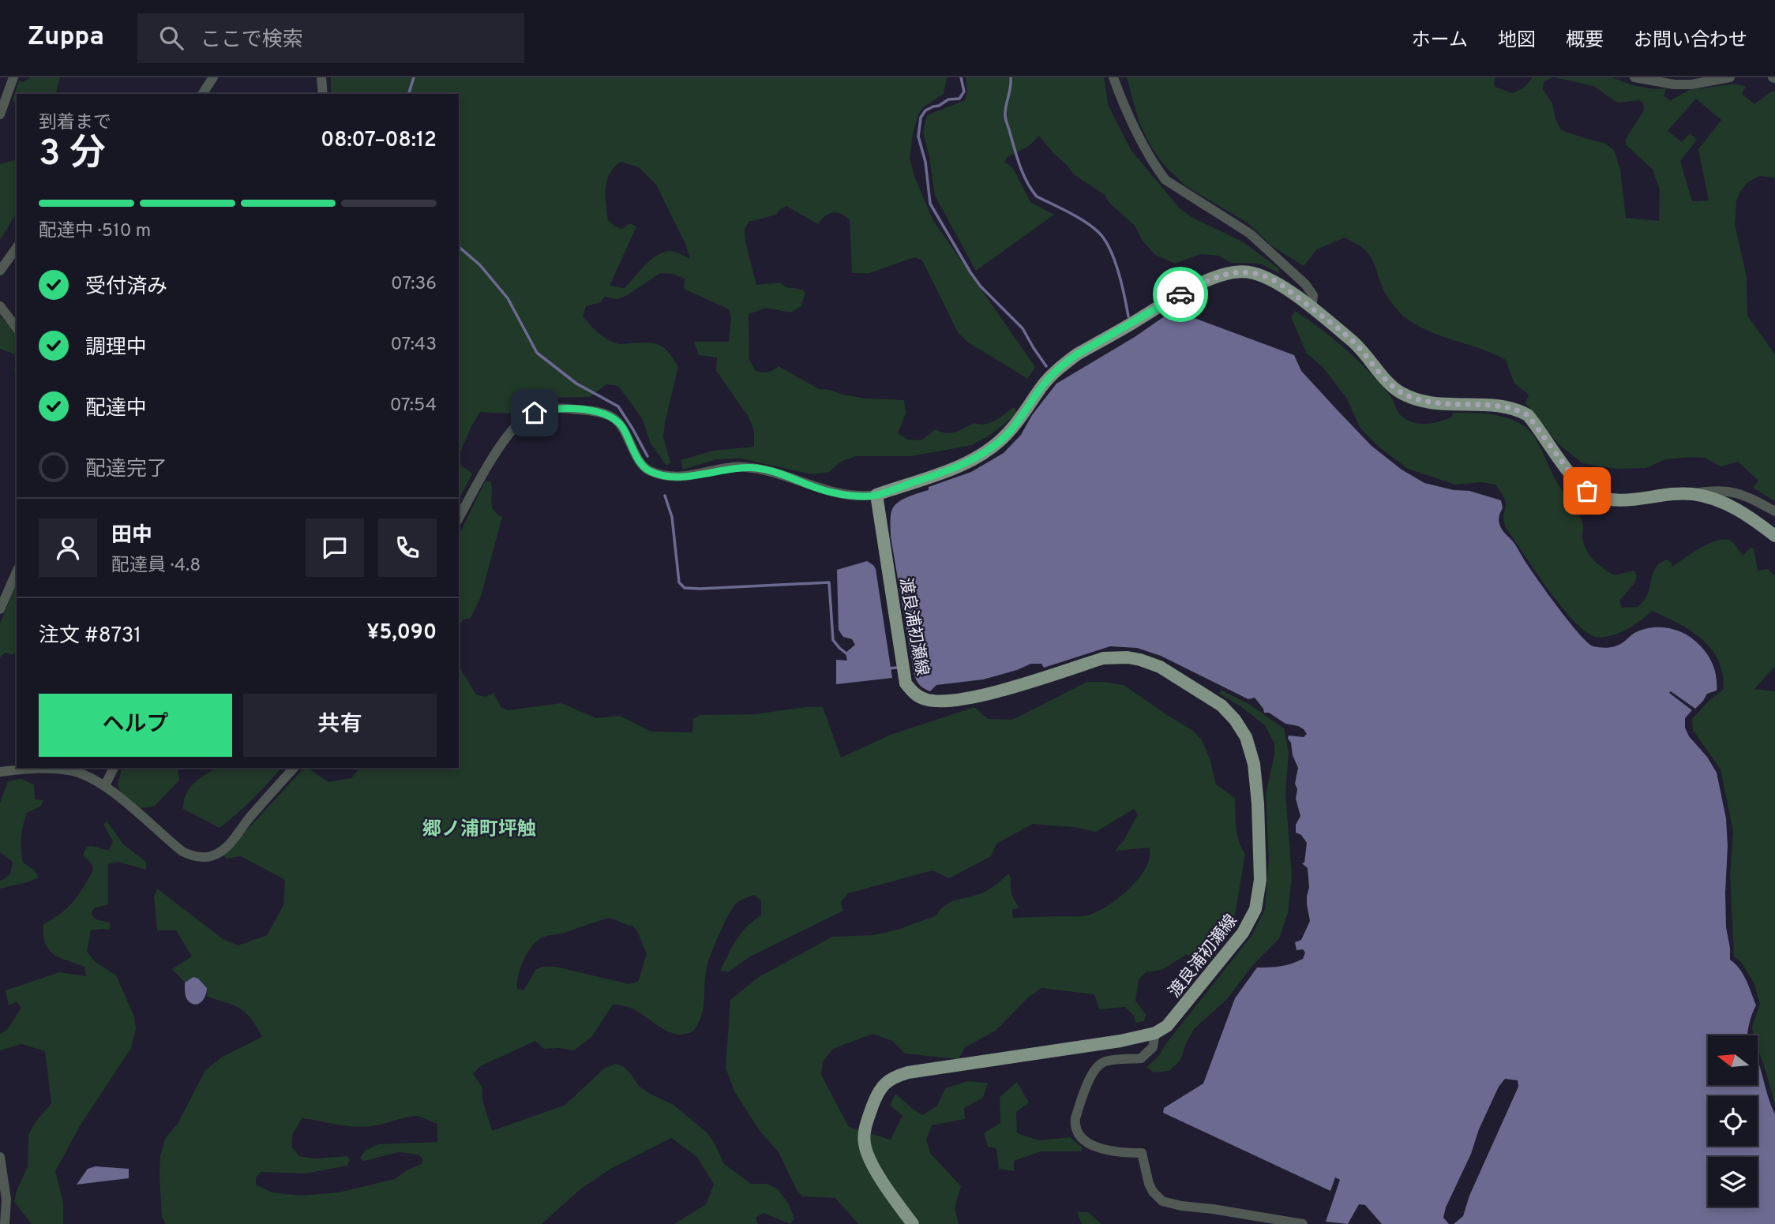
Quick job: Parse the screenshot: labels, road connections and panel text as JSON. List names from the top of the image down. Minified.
{"streets":{"main road":["渡良浦初瀬線"]},"districts":["郷ノ浦町坪触"],"north":"left","page":{"header":"Zuppa","search":"ここで検索","nav":["ホーム","地図","概要","お問い合わせ"],"heading":["3 分","到着まで","08:07–08:12"],"panel":["田中","配達員 · 4.8","注文 #8731","¥5,090"],"bar":"配達中 · 510 m","list":[["受付済み","07:36"],["調理中","07:43"],["配達中","07:54"],"配達完了"],"buttons":["ヘルプ","共有"]}}
